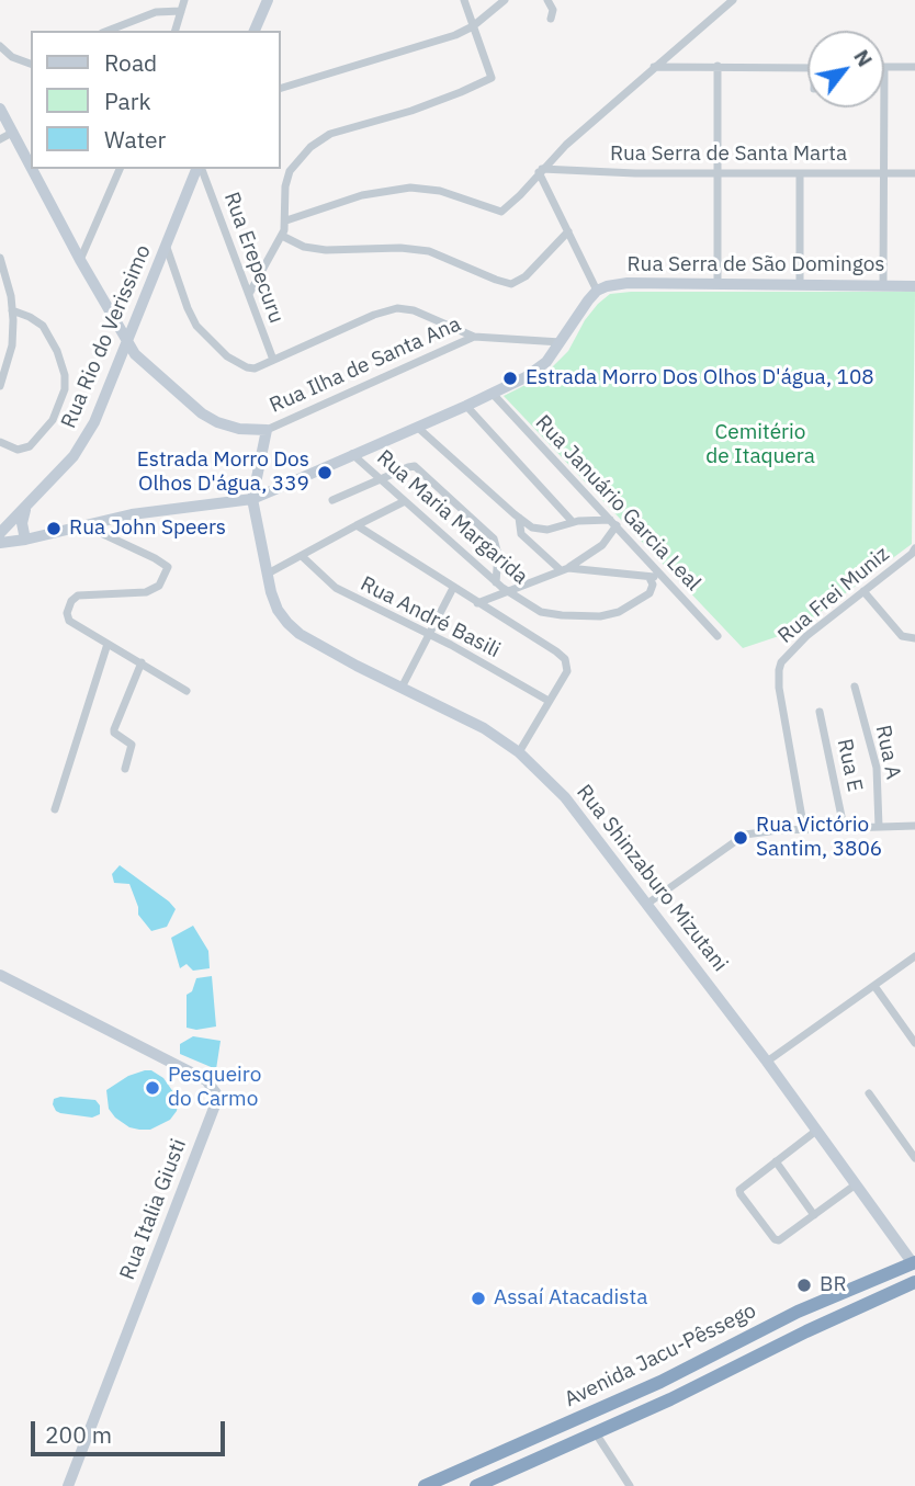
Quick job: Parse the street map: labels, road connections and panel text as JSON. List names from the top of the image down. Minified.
{"streets":{"highway":["Avenida Jacu-Pêssego"],"street":["Rua Serra de Santa Marta","Rua Erepecuru","Rua Serra de São Domingos","Rua Rio do Verissimo","Rua Ilha de Santa Ana","Rua Januário Garcia Leal","Rua Maria Margarida","Rua Frei Muniz","Rua André Basili","Rua A","Rua E","Rua Shinzaburo Mizutani","Rua Italia Giusti"]},"crossings":[["Rua Rio do Verissimo","Rua Ilha de Santa Ana"],["Rua Ilha de Santa Ana","Rua Shinzaburo Mizutani"],["Rua Shinzaburo Mizutani","Avenida Jacu-Pêssego"]],"parks":["Cemitério de Itaquera"],"places":["Estrada Morro Dos Olhos D'água, 108","Estrada Morro Dos Olhos D'água, 339","Rua John Speers","Rua Victório Santim, 3806","Pesqueiro do Carmo","BR","Assaí Atacadista"],"legend":["Road","Park","Water"],"scale_bar":"200 m","north":"top right"}
